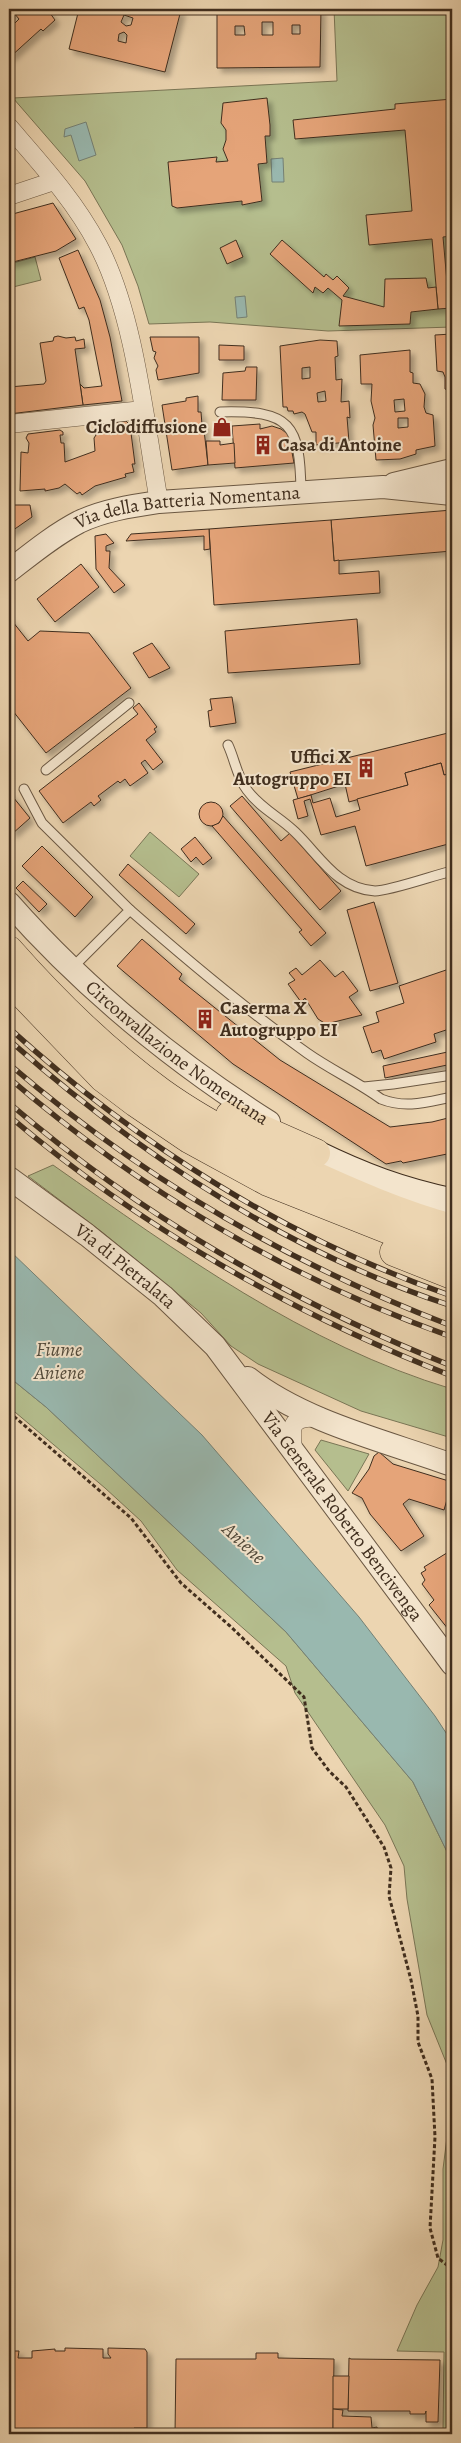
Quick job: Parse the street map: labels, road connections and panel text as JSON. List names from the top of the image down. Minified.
{"streets":{"highway":["Circonvallazione Nomentana"],"street":["Via della Batteria Nomentana","Via di Pietralata","Via Generale Roberto Bencivenga"]},"crossings":[["Via di Pietralata","Via Generale Roberto Bencivenga"]],"water":["Fiume Aniene","Aniene"],"places":{"shop":["Ciclodiffusione"],"building":["Casa di Antoine","Uffici X Autogruppo EI","Caserma X Autogruppo EI"]}}
